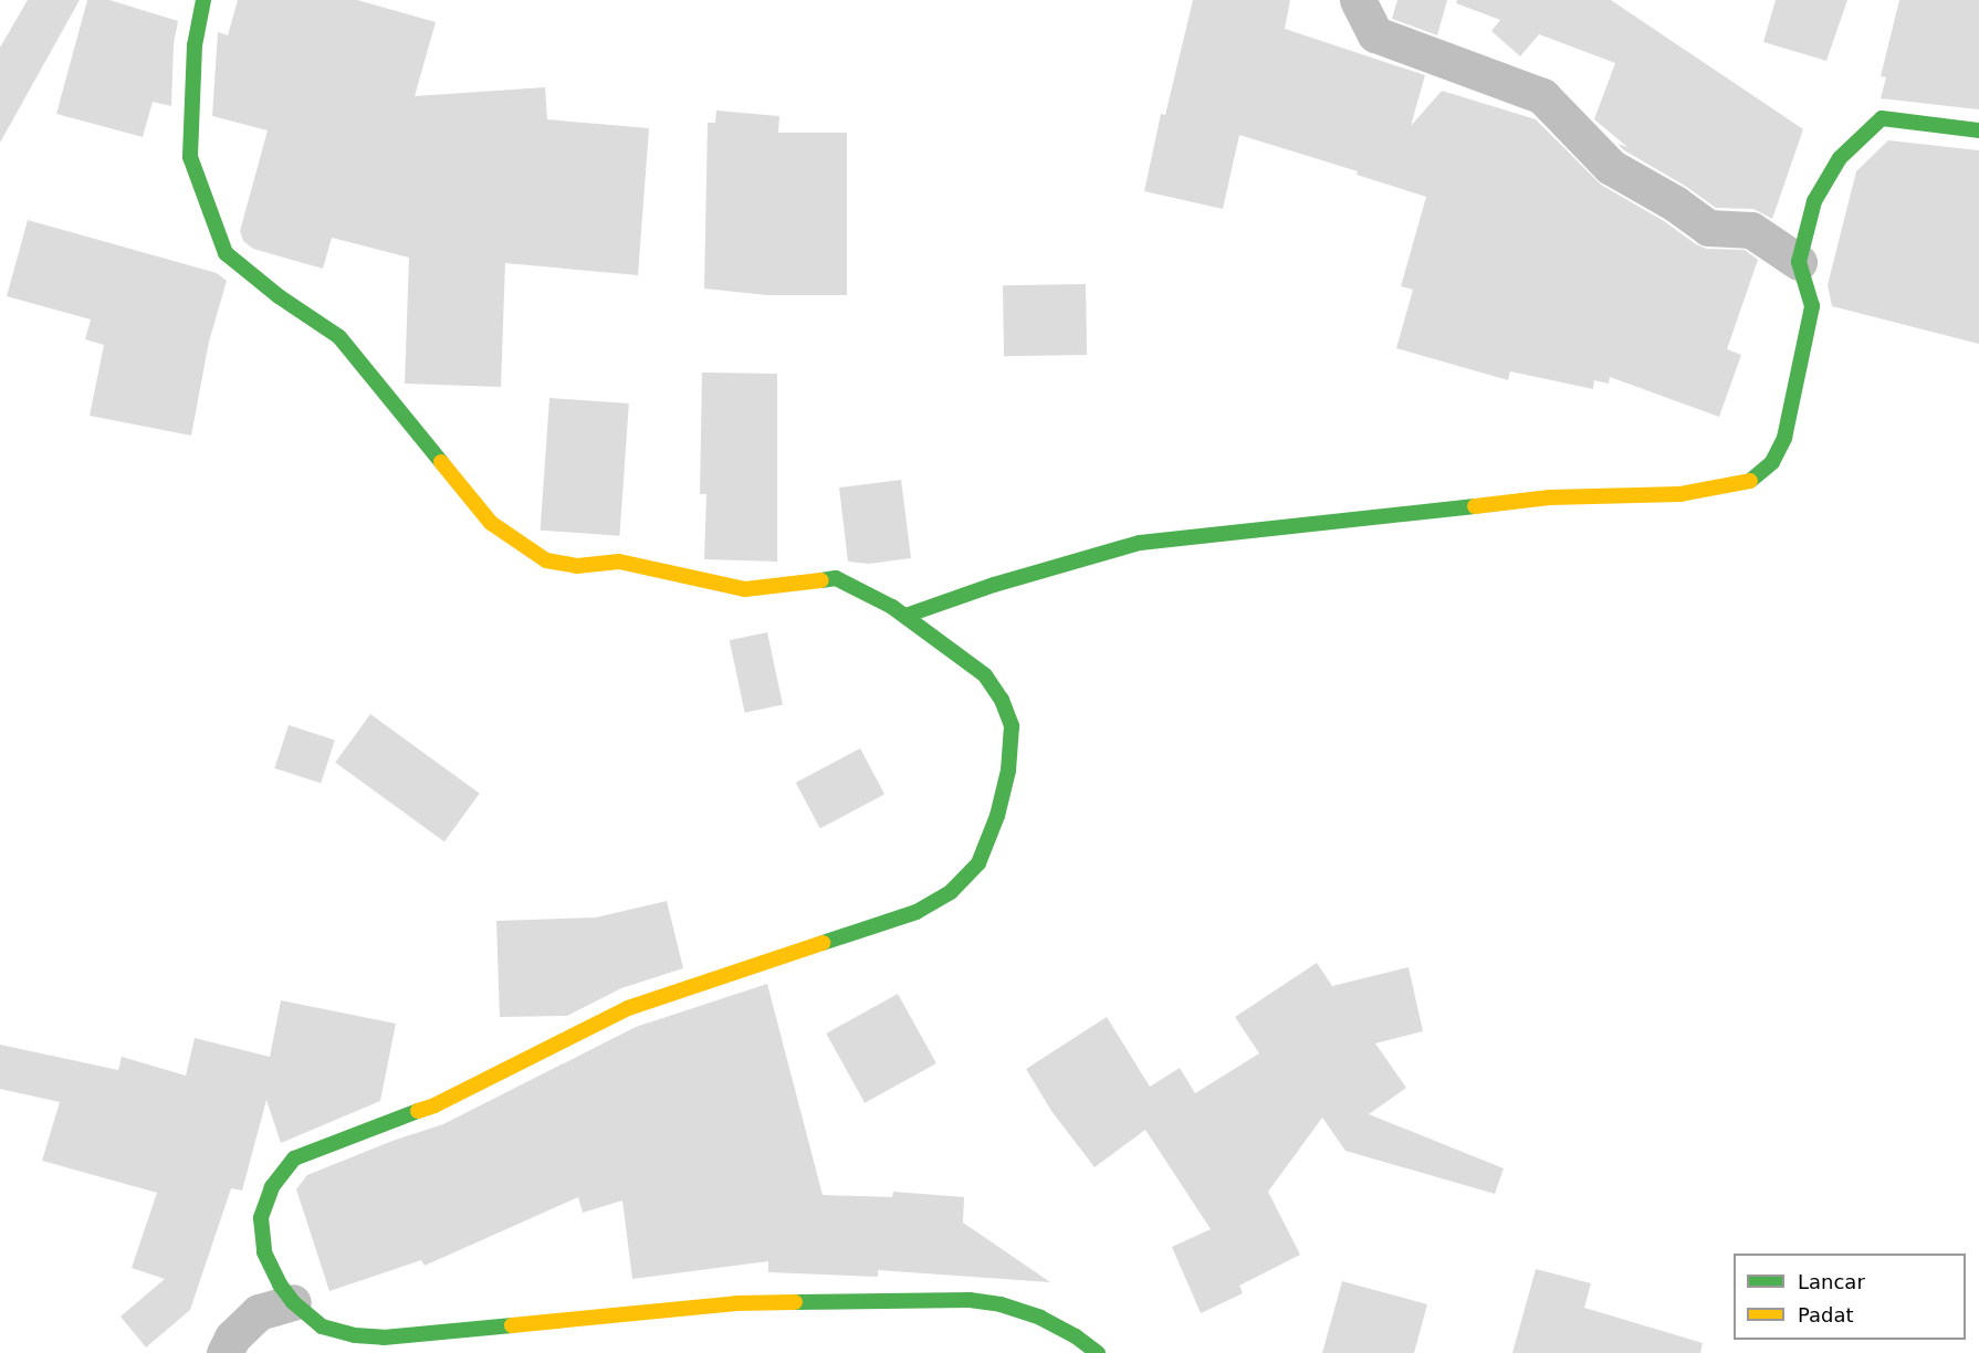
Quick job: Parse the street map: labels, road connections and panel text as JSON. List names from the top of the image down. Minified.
{"legend":["Lancar","Padat"]}
